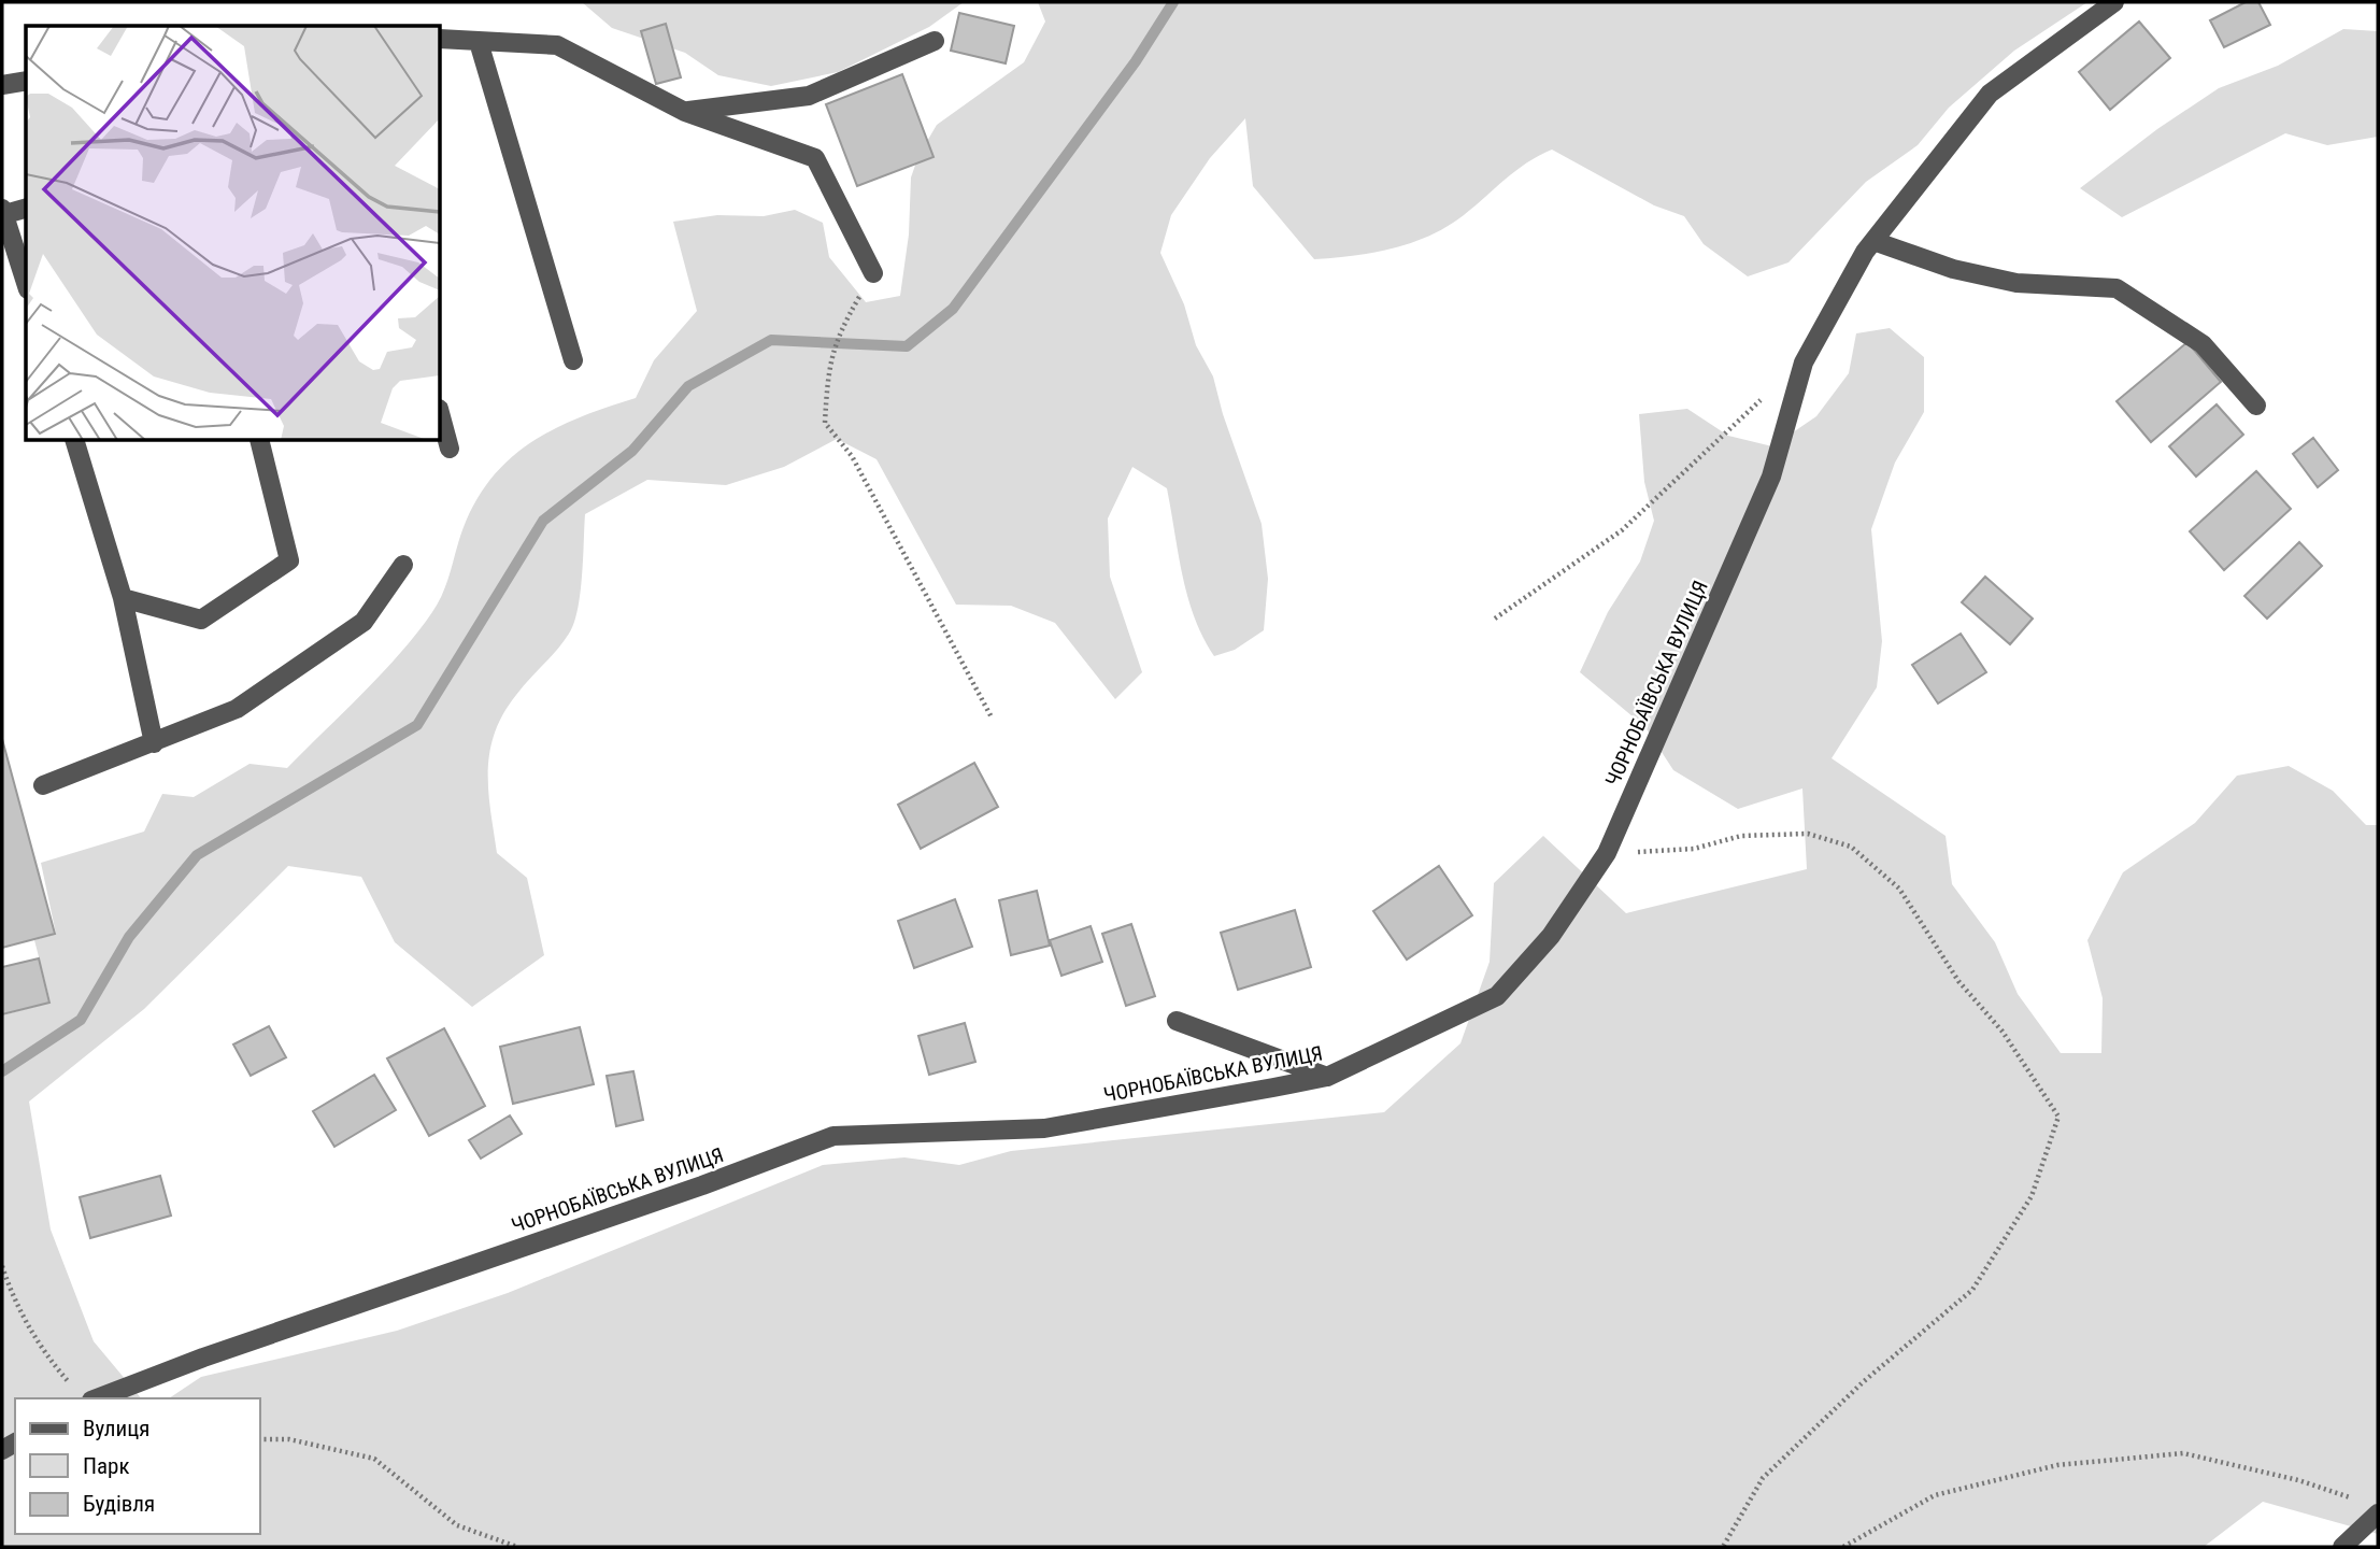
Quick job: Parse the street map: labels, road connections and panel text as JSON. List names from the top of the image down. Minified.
{"streets":{"street":["ЧОРНОБАЇВСЬКА ВУЛИЦЯ"]},"legend":["Вулиця","Парк","Будівля"]}
